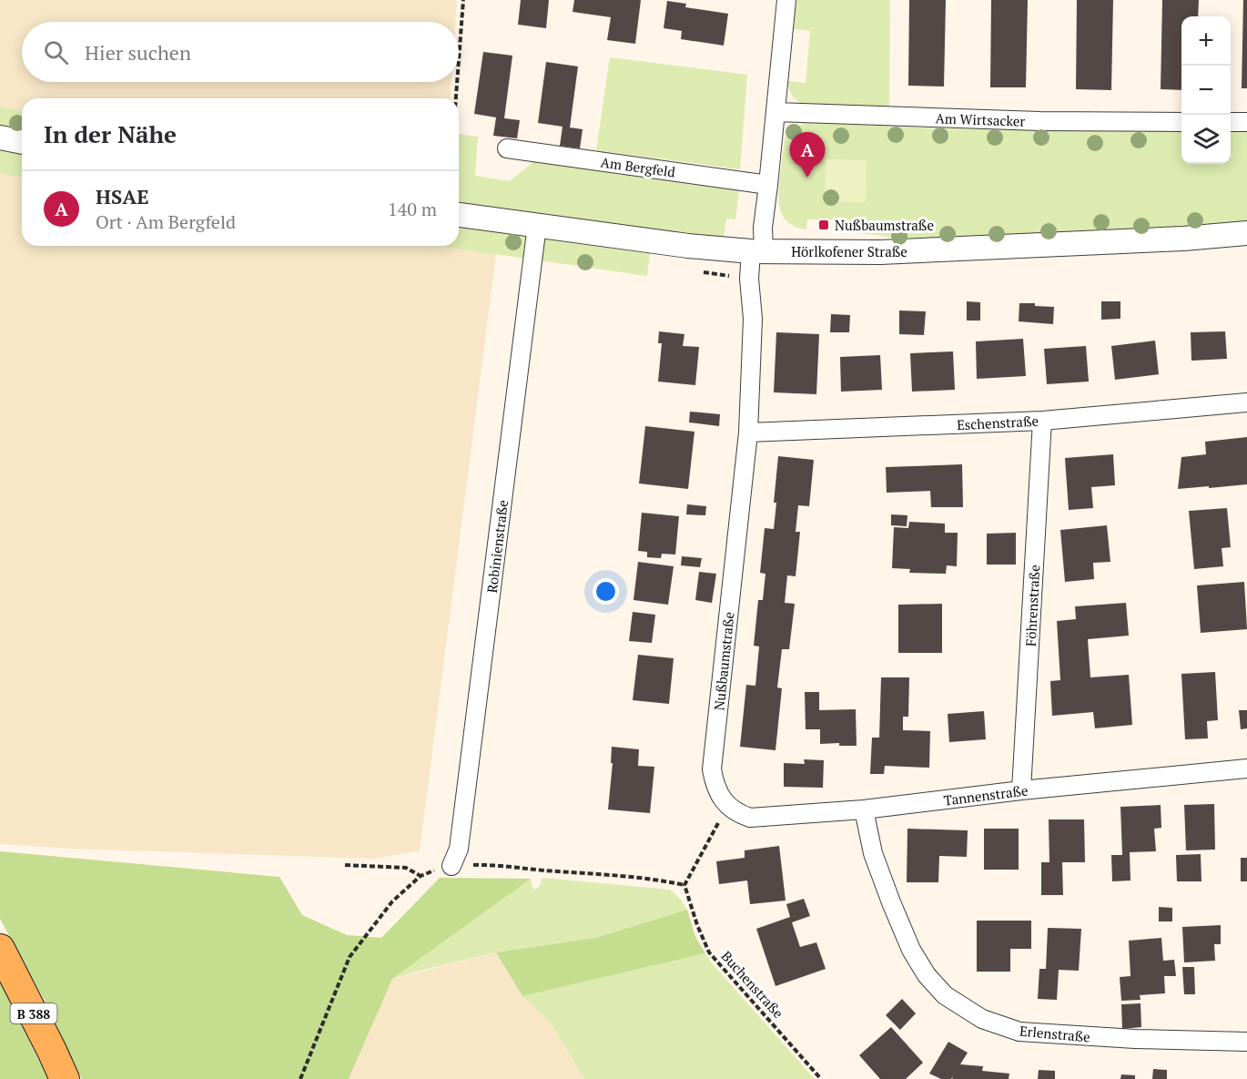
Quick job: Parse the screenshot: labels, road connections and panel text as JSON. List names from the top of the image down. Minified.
{"streets":{"main road":["B 388"],"street":["Am Wirtsacker","Am Bergfeld","Hörlkofener Straße","Eschenstraße","Robinienstraße","Föhrenstraße","Nußbaumstraße","Tannenstraße","Erlenstraße"],"path":["Buchenstraße"]},"crossings":[["Hörlkofener Straße","Robinienstraße"],["Hörlkofener Straße","Nußbaumstraße"],["Eschenstraße","Föhrenstraße"],["Eschenstraße","Nußbaumstraße"],["Föhrenstraße","Tannenstraße"],["Nußbaumstraße","Tannenstraße"],["Tannenstraße","Erlenstraße"]],"places":{"transit":["Nußbaumstraße"]},"page":{"map_buttons":["+","−"],"search":"Hier suchen","heading":"In der Nähe","pins":"A","list":[{"mark":"A","name":"HSAE","note":"Ort · Am Bergfeld","value":"140 m"}]}}
